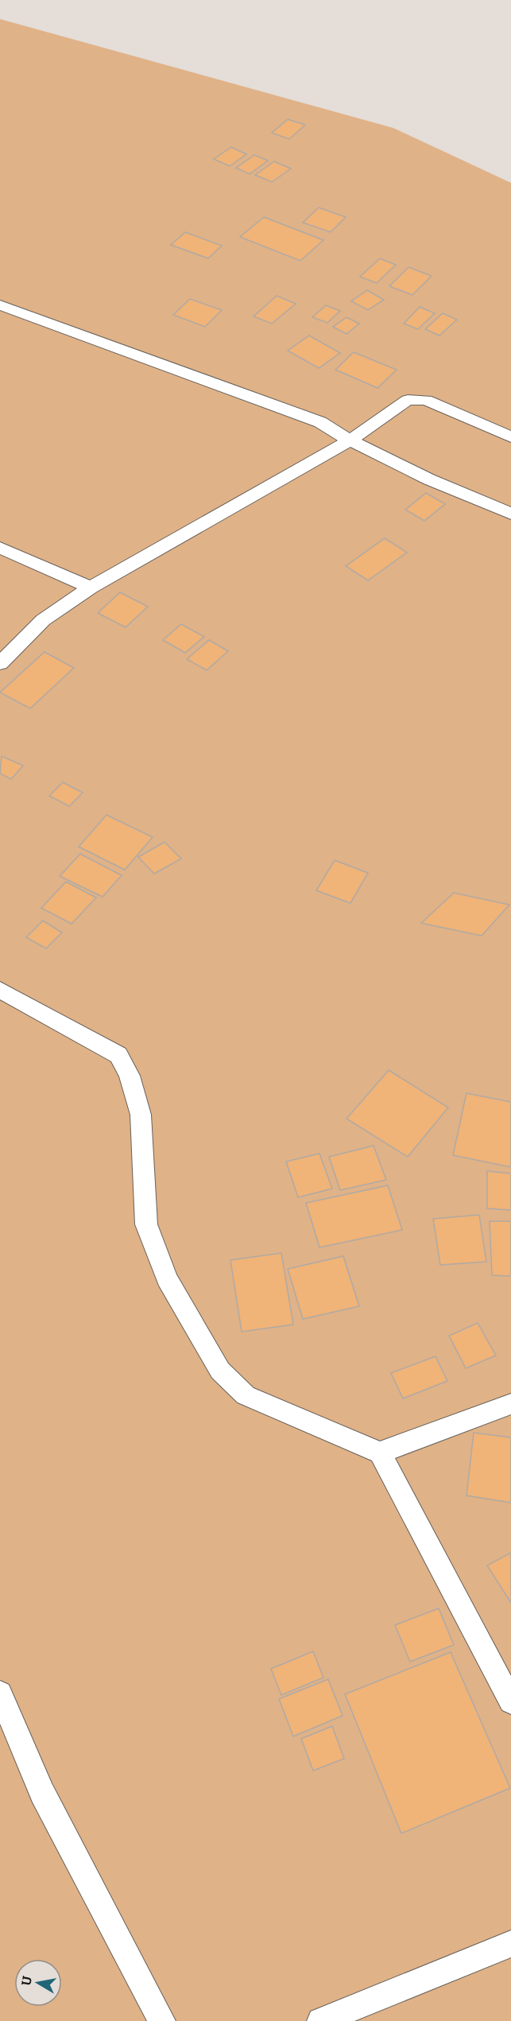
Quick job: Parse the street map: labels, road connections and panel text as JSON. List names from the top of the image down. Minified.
{"north":"left"}
